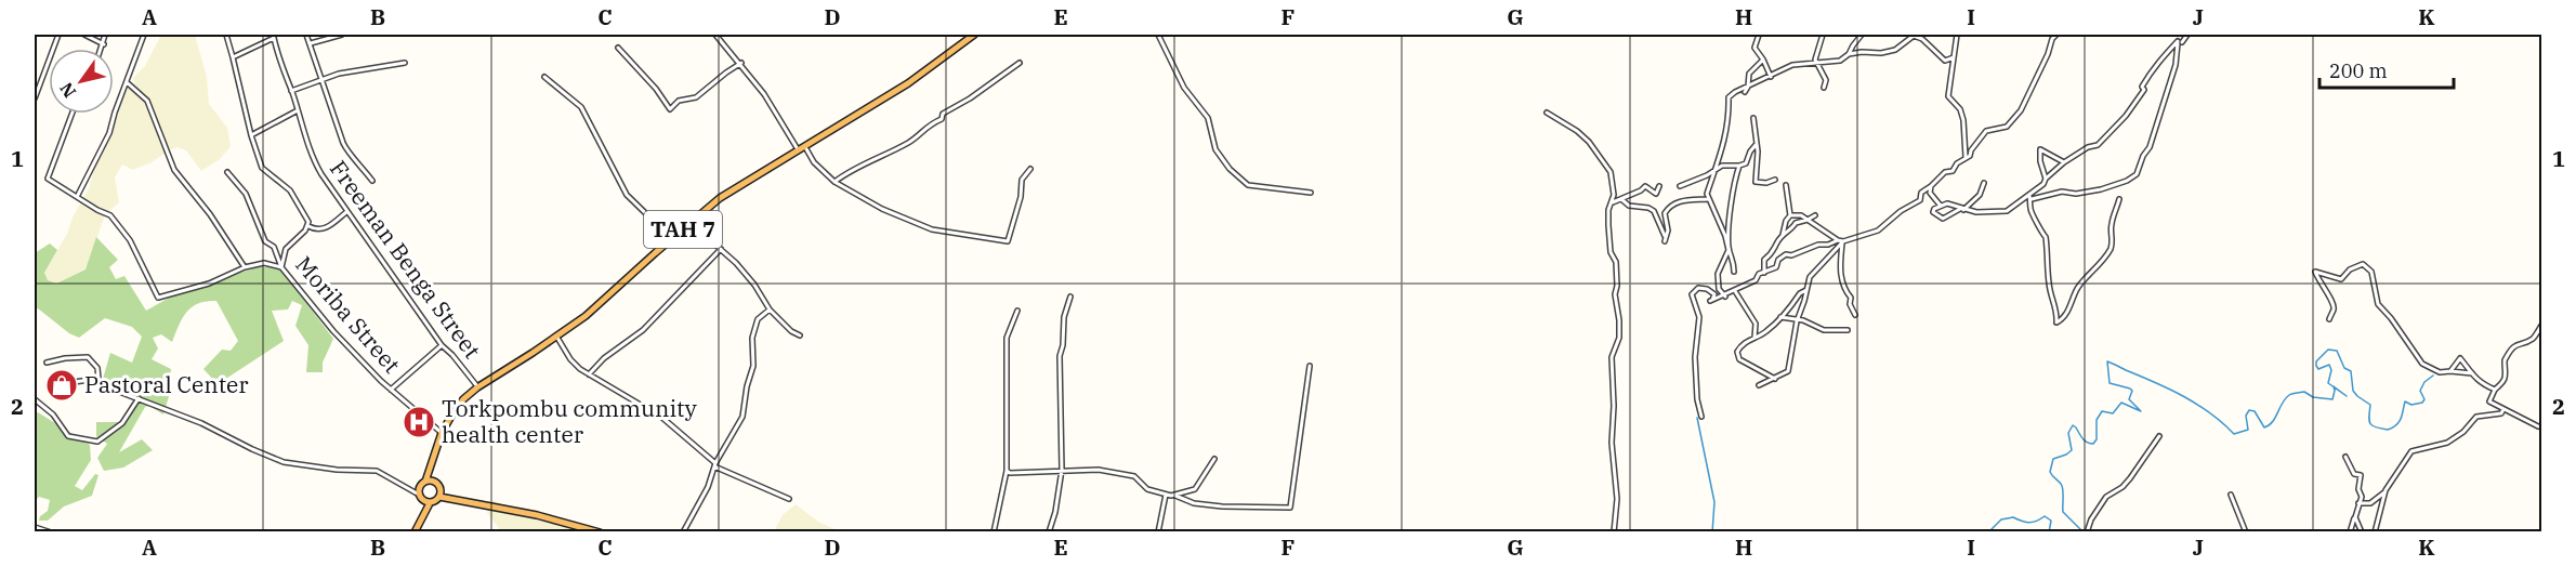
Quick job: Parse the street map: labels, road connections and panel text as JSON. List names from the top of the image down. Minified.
{"streets":{"highway":["TAH 7"],"street":["Freeman Benga Street","Moriba Street"]},"crossings":[["TAH 7","Freeman Benga Street"],["TAH 7","Moriba Street"]],"places":{"shop":["Pastoral Center"],"hospital":["Torkpombu community health center"]},"scale_bar":"200 m","north":"bottom left","grid":{"columns":["A","B","C","D","E","F","G","H","I","J","K"],"rows":["1","2"]}}
